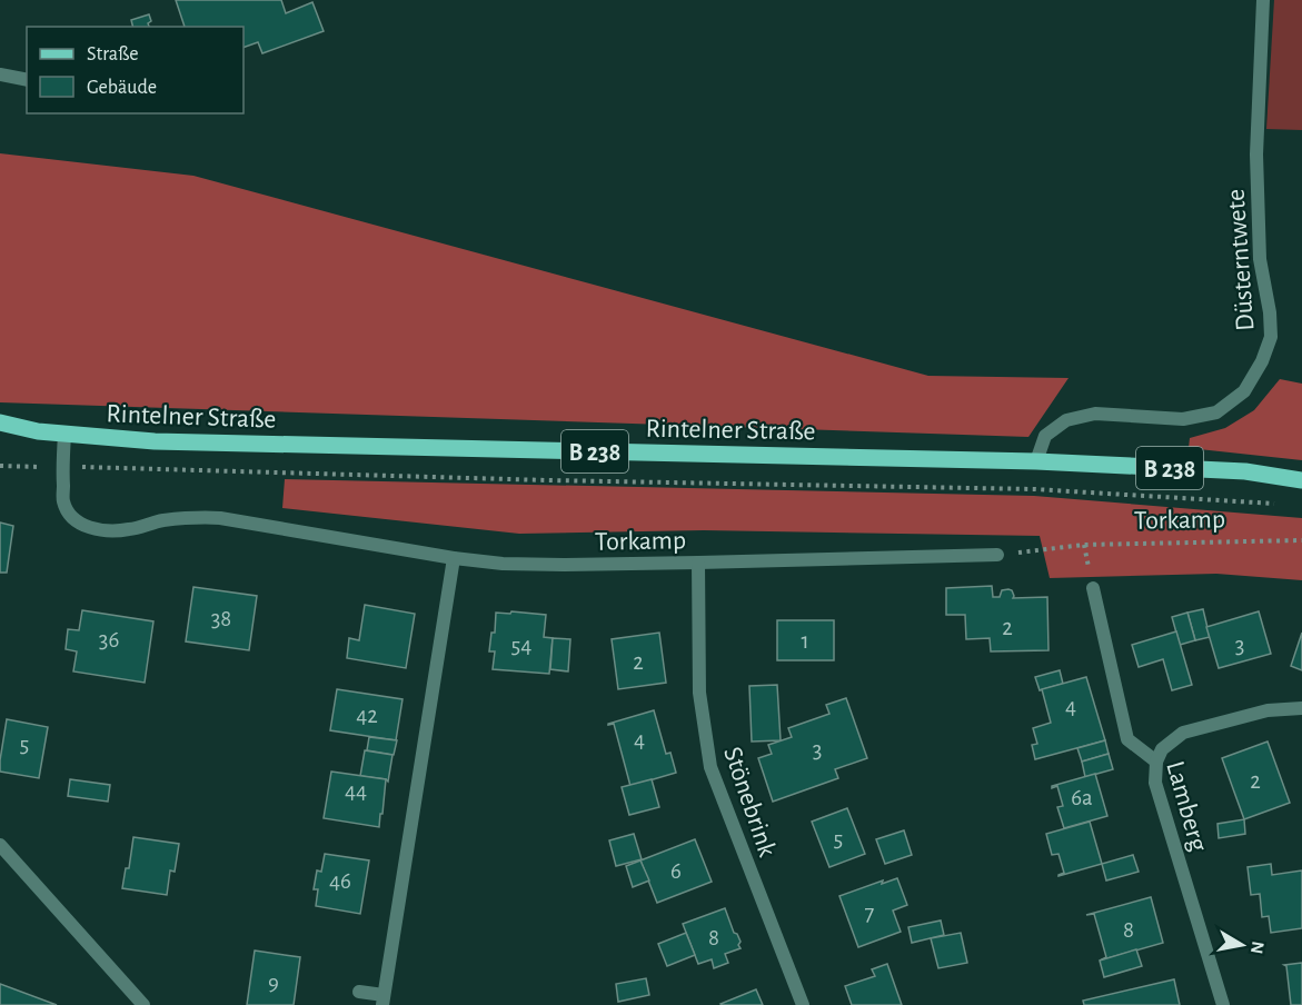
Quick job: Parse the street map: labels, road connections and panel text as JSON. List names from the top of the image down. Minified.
{"streets":{"main road":["Rintelner Straße","B 238"],"street":["Düsterntwete","Torkamp","Stönebrink","Lamberg"]},"crossings":[["Düsterntwete","Rintelner Straße"],["Rintelner Straße","Torkamp"],["Torkamp","Stönebrink"]],"house_numbers":["38","2","36","1","54","3","2","4","42","4","5","3","2","44","6a","5","6","46","7","8","8","9"],"legend":["Straße","Gebäude"],"north":"right"}
